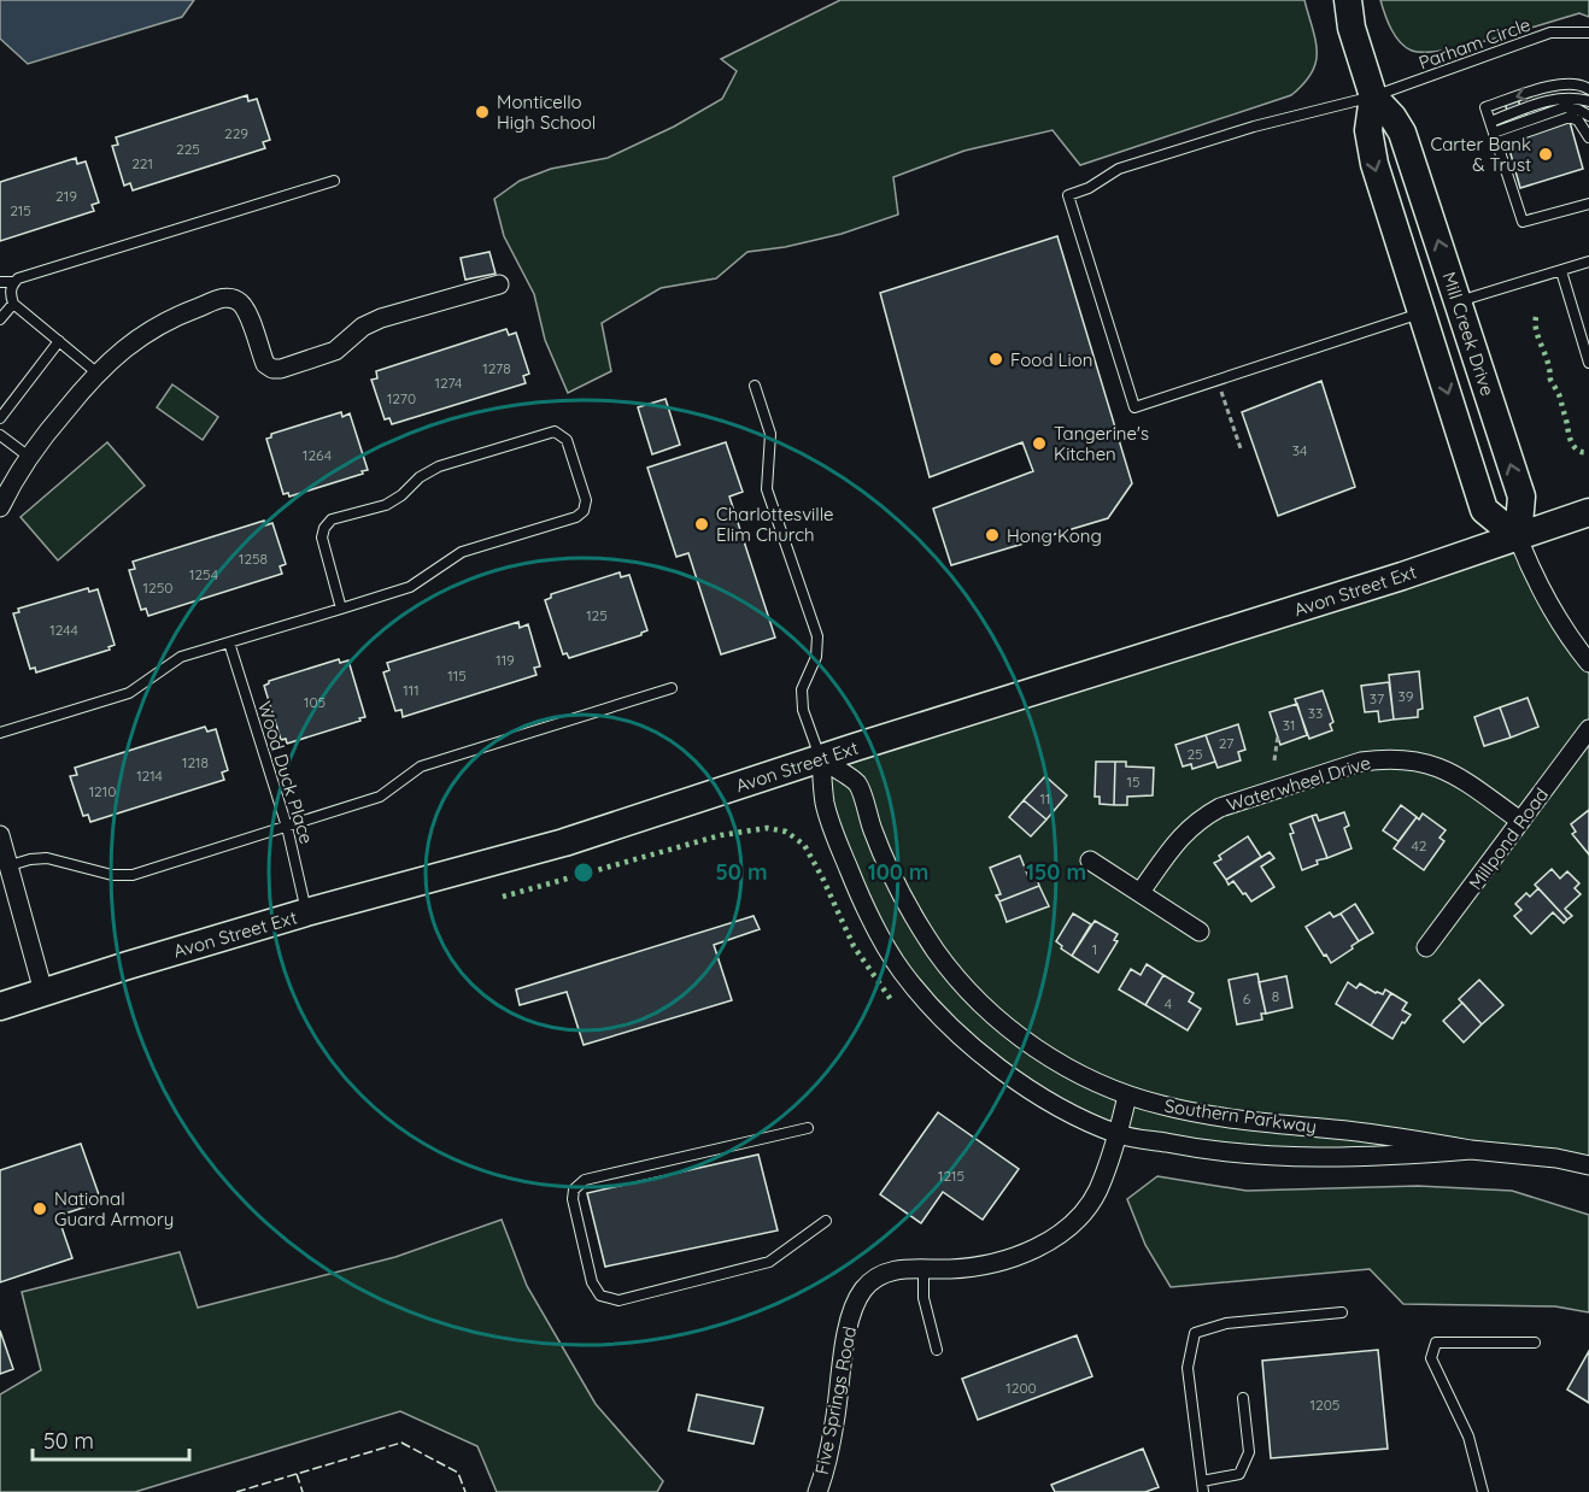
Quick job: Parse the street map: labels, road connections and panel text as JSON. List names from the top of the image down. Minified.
{"streets":{"main road":["Mill Creek Drive","Avon Street Ext"],"street":["Waterwheel Drive","Millpond Road","Southern Parkway","Five Springs Road"],"lane":["Parham Circle","Wood Duck Place"]},"crossings":[["Parham Circle","Mill Creek Drive"],["Mill Creek Drive","Avon Street Ext"],["Avon Street Ext","Wood Duck Place"],["Avon Street Ext","Southern Parkway"],["Waterwheel Drive","Millpond Road"],["Southern Parkway","Five Springs Road"]],"places":["Monticello High School","Carter Bank & Trust","Food Lion","Tangerine's Kitchen","Charlottesville Elim Church","Hong Kong","National Guard Armory"],"house_numbers":["229","225","221","219","215","1278","1274","1270","34","1264","1258","1254","1250","125","1244","119","115","111","39","37","105","33","31","27","25","1218","1214","15","1210","11","42","1","8","6","4","1215","1200","1205"],"scale_bar":"50 m","rings":["50 m","100 m","150 m"]}
